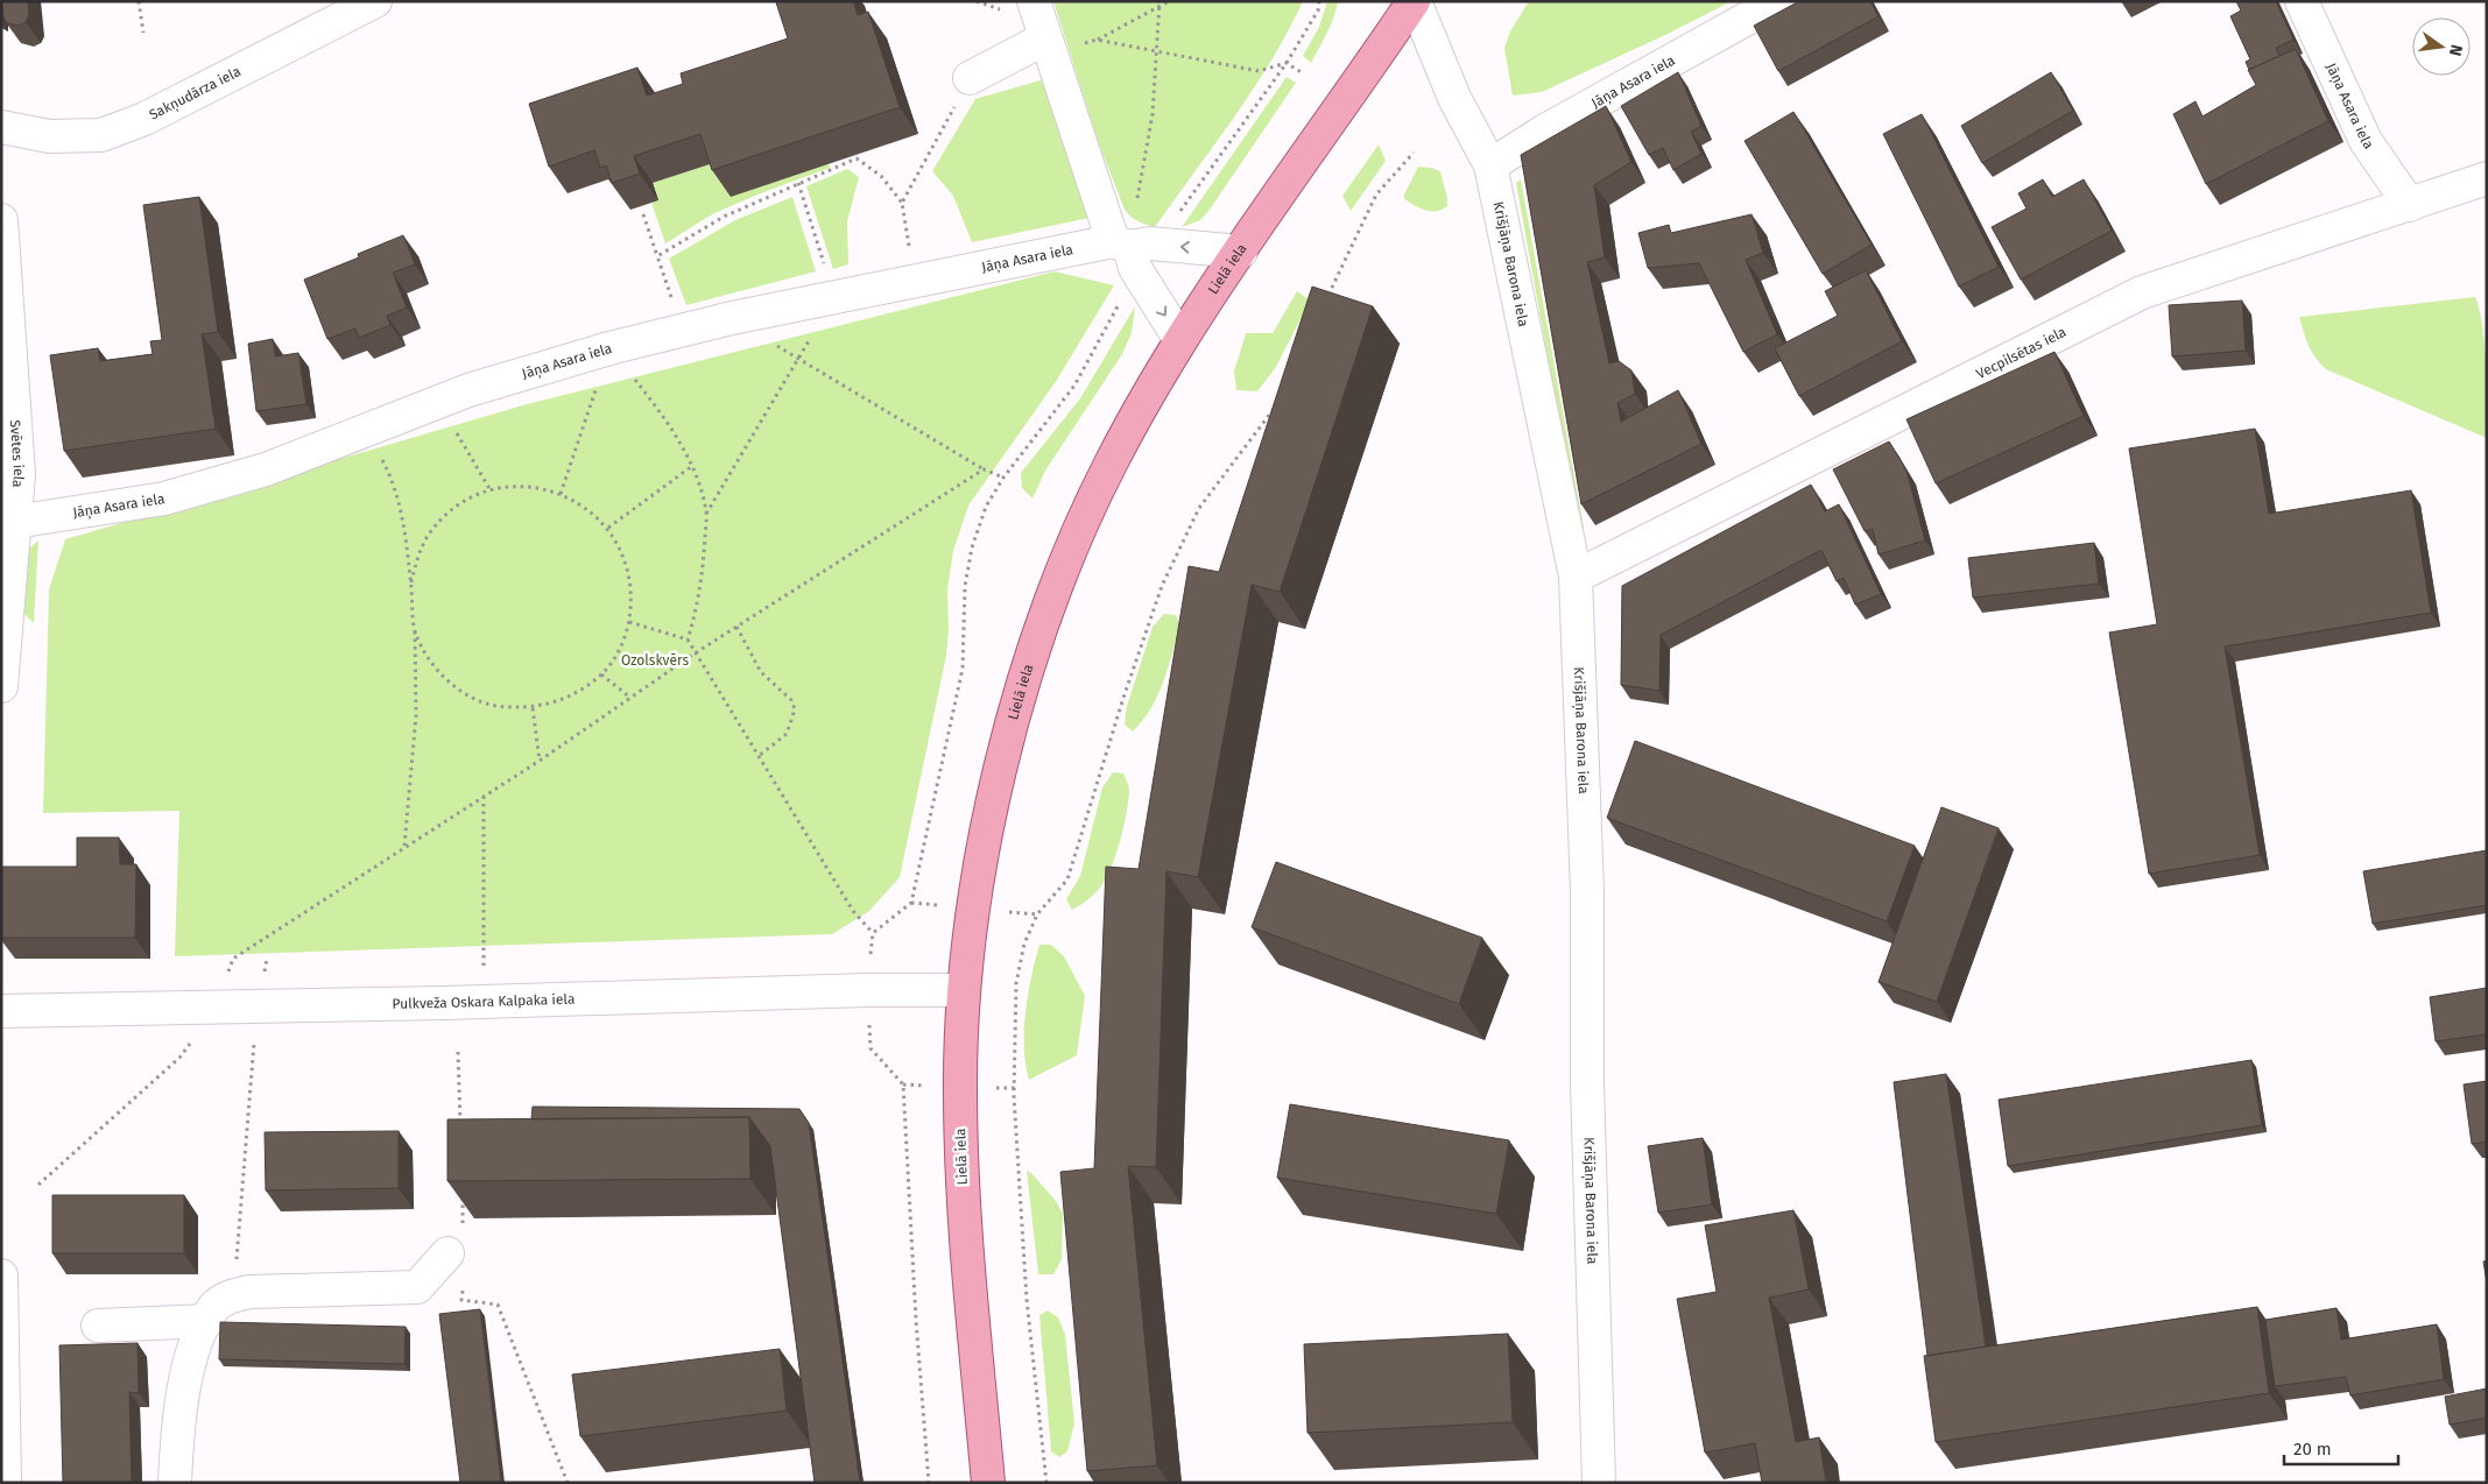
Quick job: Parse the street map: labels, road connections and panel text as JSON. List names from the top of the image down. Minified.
{"streets":{"main road":["Lielā iela"],"street":["Jāņa Asara iela","Sakņudārza iela","Krišjāņa Barona iela","Vecpilsētas iela","Svētes iela","Pulkveža Oskara Kalpaka iela"]},"crossings":[["Jāņa Asara iela","Krišjāņa Barona iela"],["Jāņa Asara iela","Lielā iela"],["Jāņa Asara iela","Vecpilsētas iela"],["Jāņa Asara iela","Svētes iela"],["Krišjāņa Barona iela","Lielā iela"],["Krišjāņa Barona iela","Vecpilsētas iela"],["Lielā iela","Pulkveža Oskara Kalpaka iela"]],"parks":["Ozolskvērs"],"scale_bar":"20 m","north":"right"}
